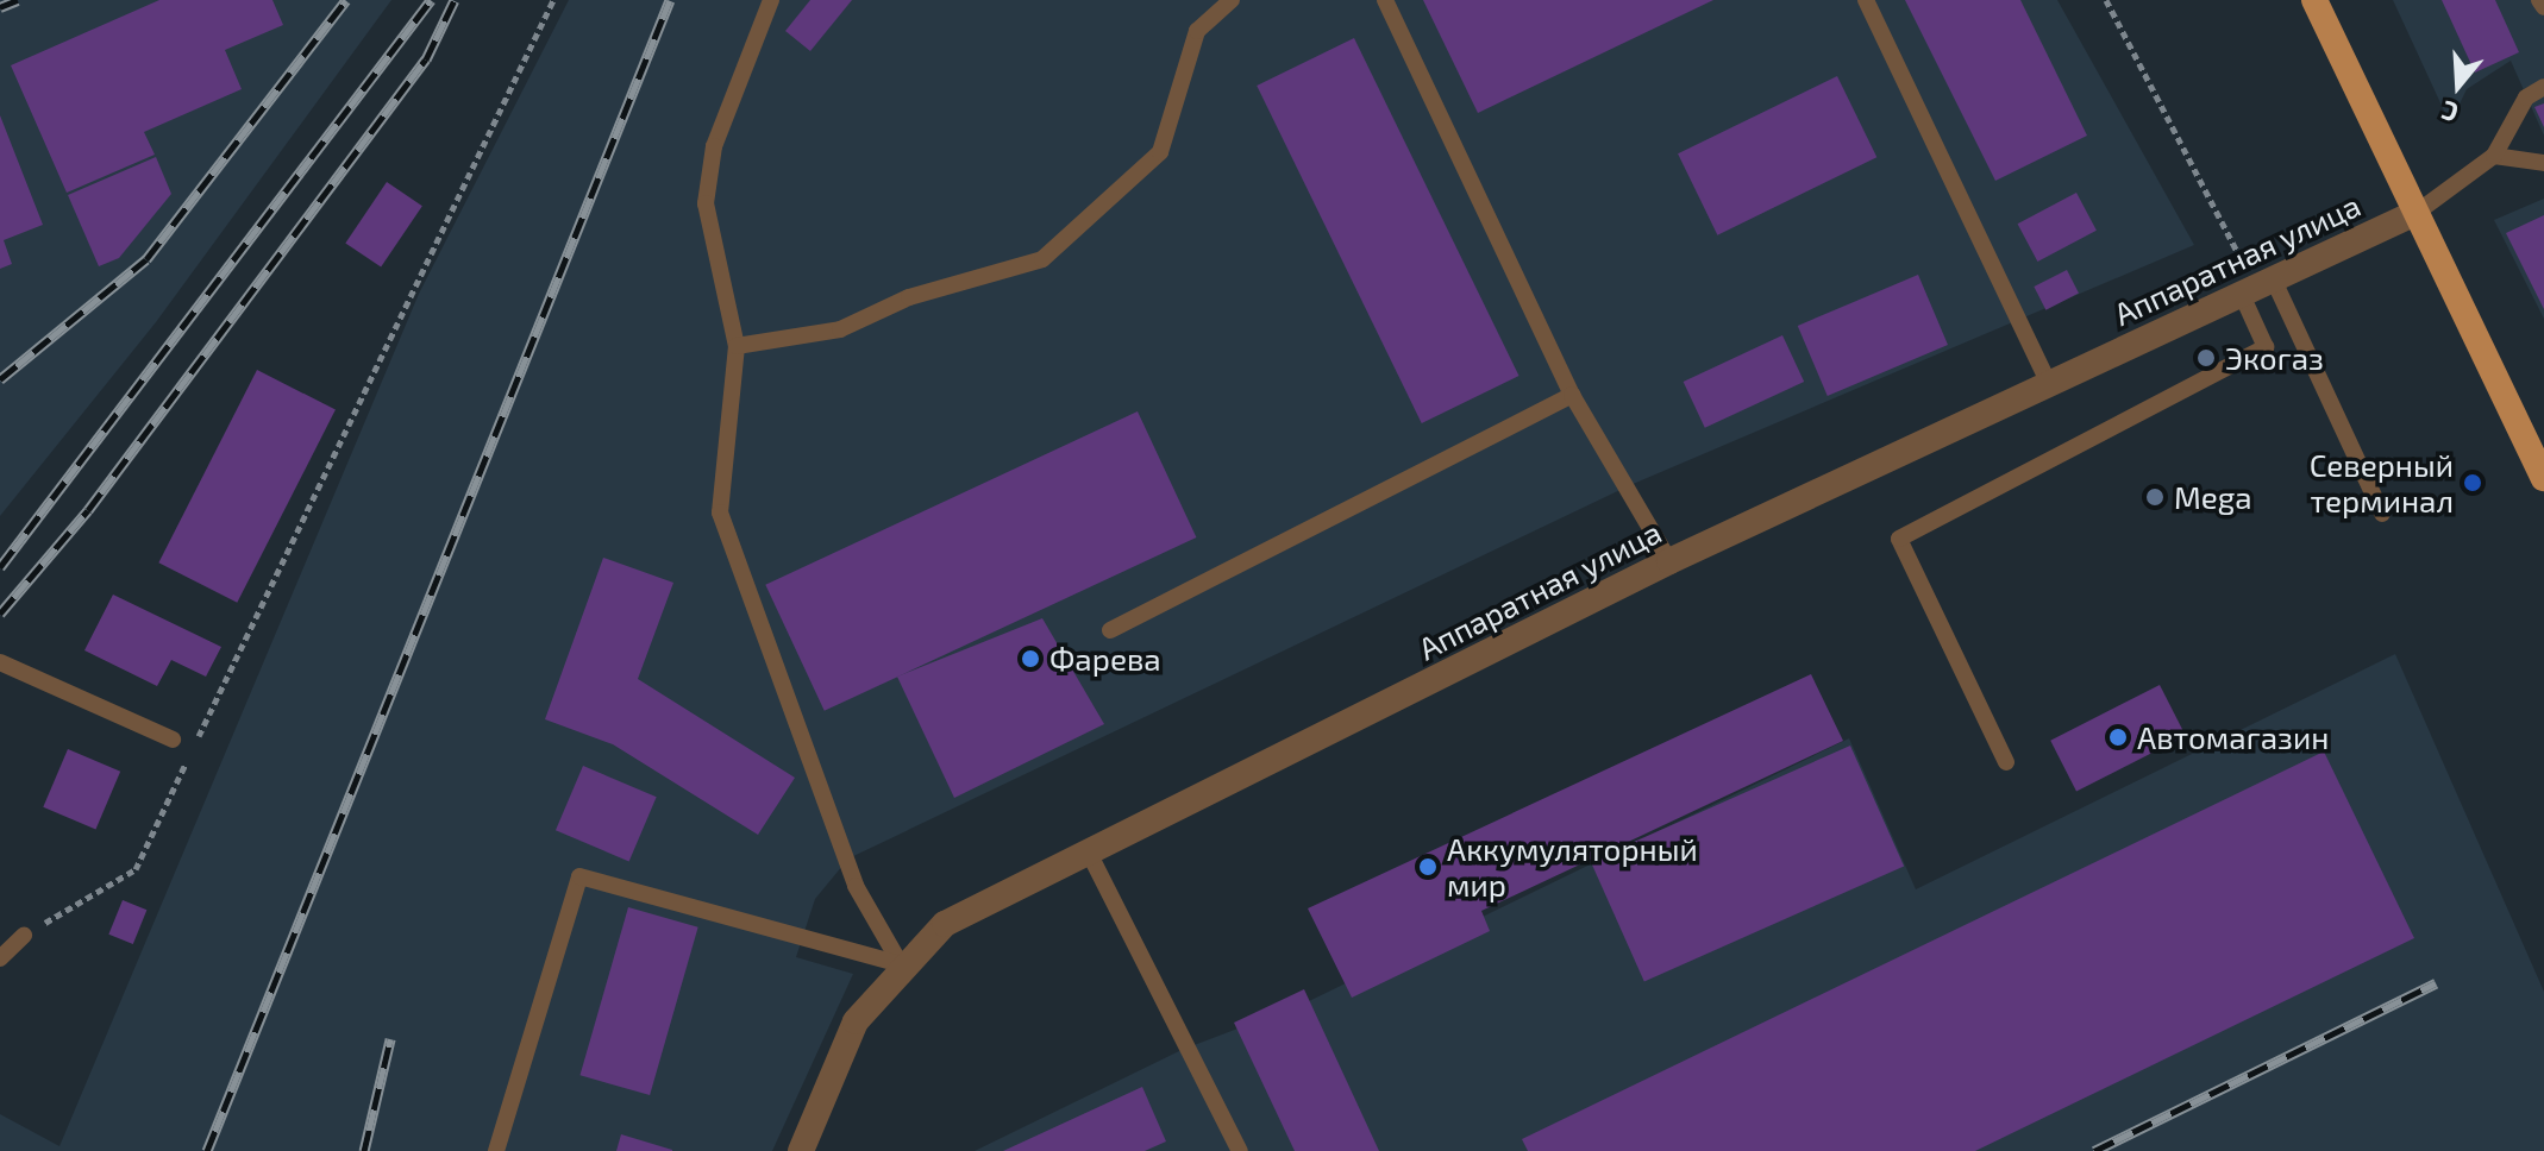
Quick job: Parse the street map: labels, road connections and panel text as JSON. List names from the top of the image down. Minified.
{"streets":{"street":["Аппаратная улица"]},"places":["Экогаз","Северный терминал","Mega","Фарева","Автомагазин","Аккумуляторный мир"],"north":"bottom"}
